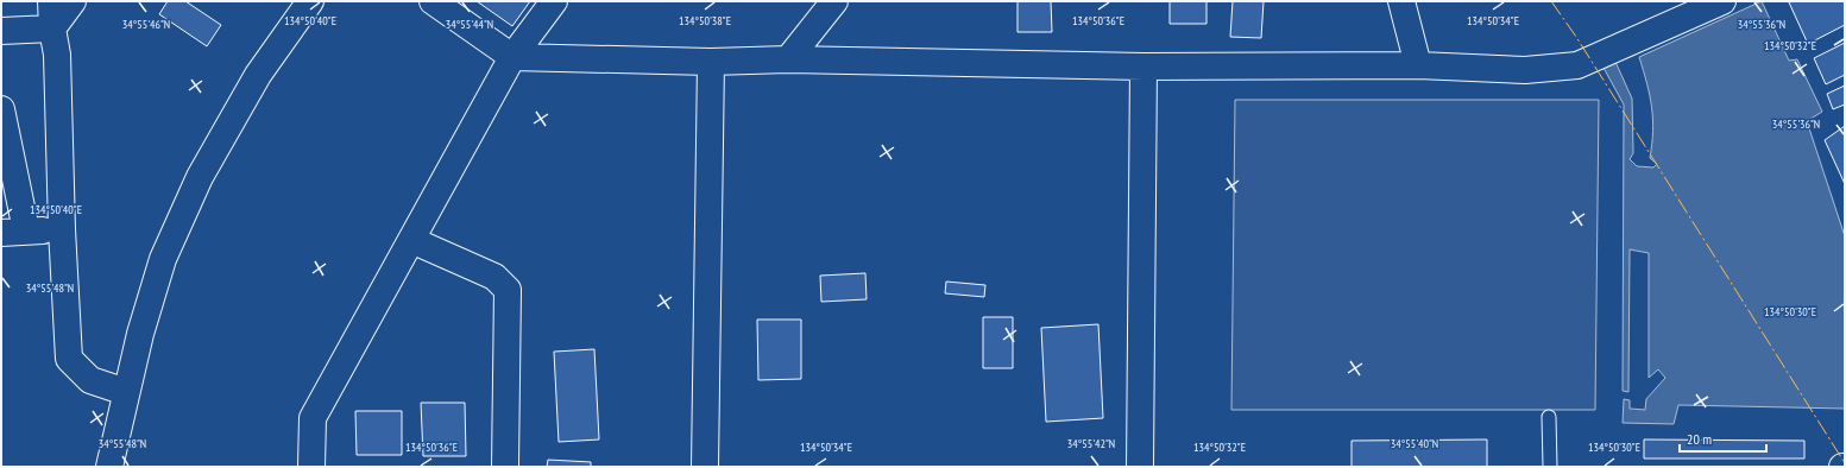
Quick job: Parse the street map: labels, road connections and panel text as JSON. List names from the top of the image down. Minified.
{"scale_bar":"20 m","coordinates":["134°50'40\"E","134°50'38\"E","134°50'36\"E","134°50'34\"E","34°55'46\"N","34°55'44\"N","34°55'36\"N","134°50'32\"E","34°55'48\"N","134°50'30\"E","34°55'42\"N","34°55'40\"N"]}
